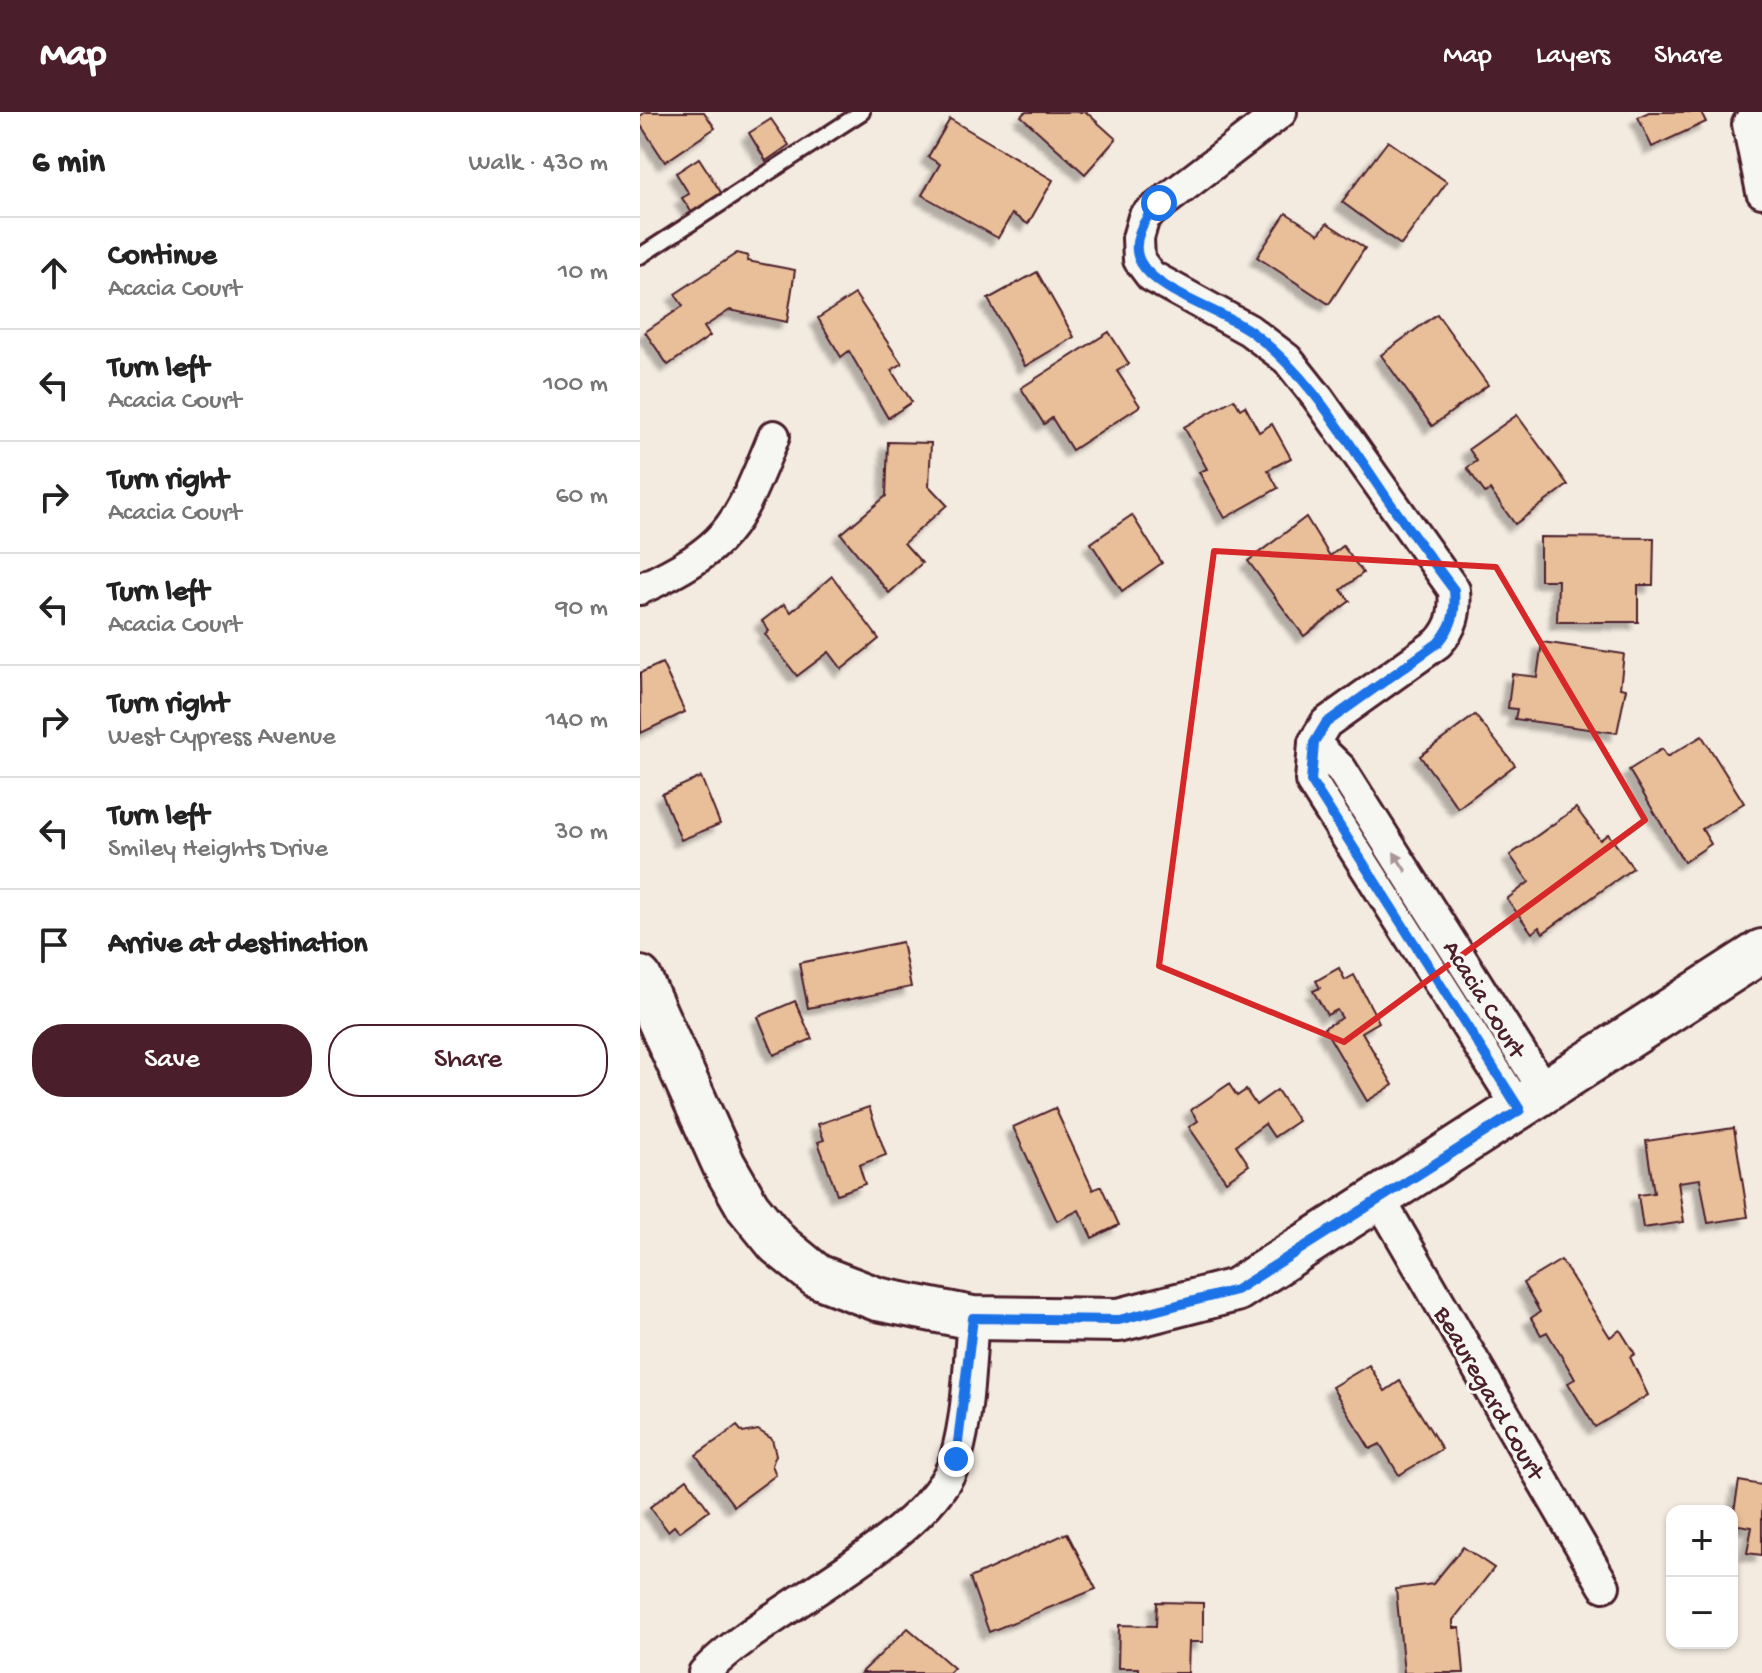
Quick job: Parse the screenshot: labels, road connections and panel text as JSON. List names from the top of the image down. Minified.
{"streets":{"street":["Acacia Court","Beauregard Court"]},"page":{"header":"Map","nav":["Map","Layers","Share"],"heading":["6 min","Walk · 430 m"],"list":[["Continue","Acacia Court","10 m"],["Turn left","Acacia Court","100 m"],["Turn right","Acacia Court","60 m"],["Turn left","Acacia Court","90 m"],["Turn right","West Cypress Avenue","140 m"],["Turn left","Smiley Heights Drive","30 m"],"Arrive at destination"],"buttons":["Save","Share"],"map_buttons":["+","−"]}}
